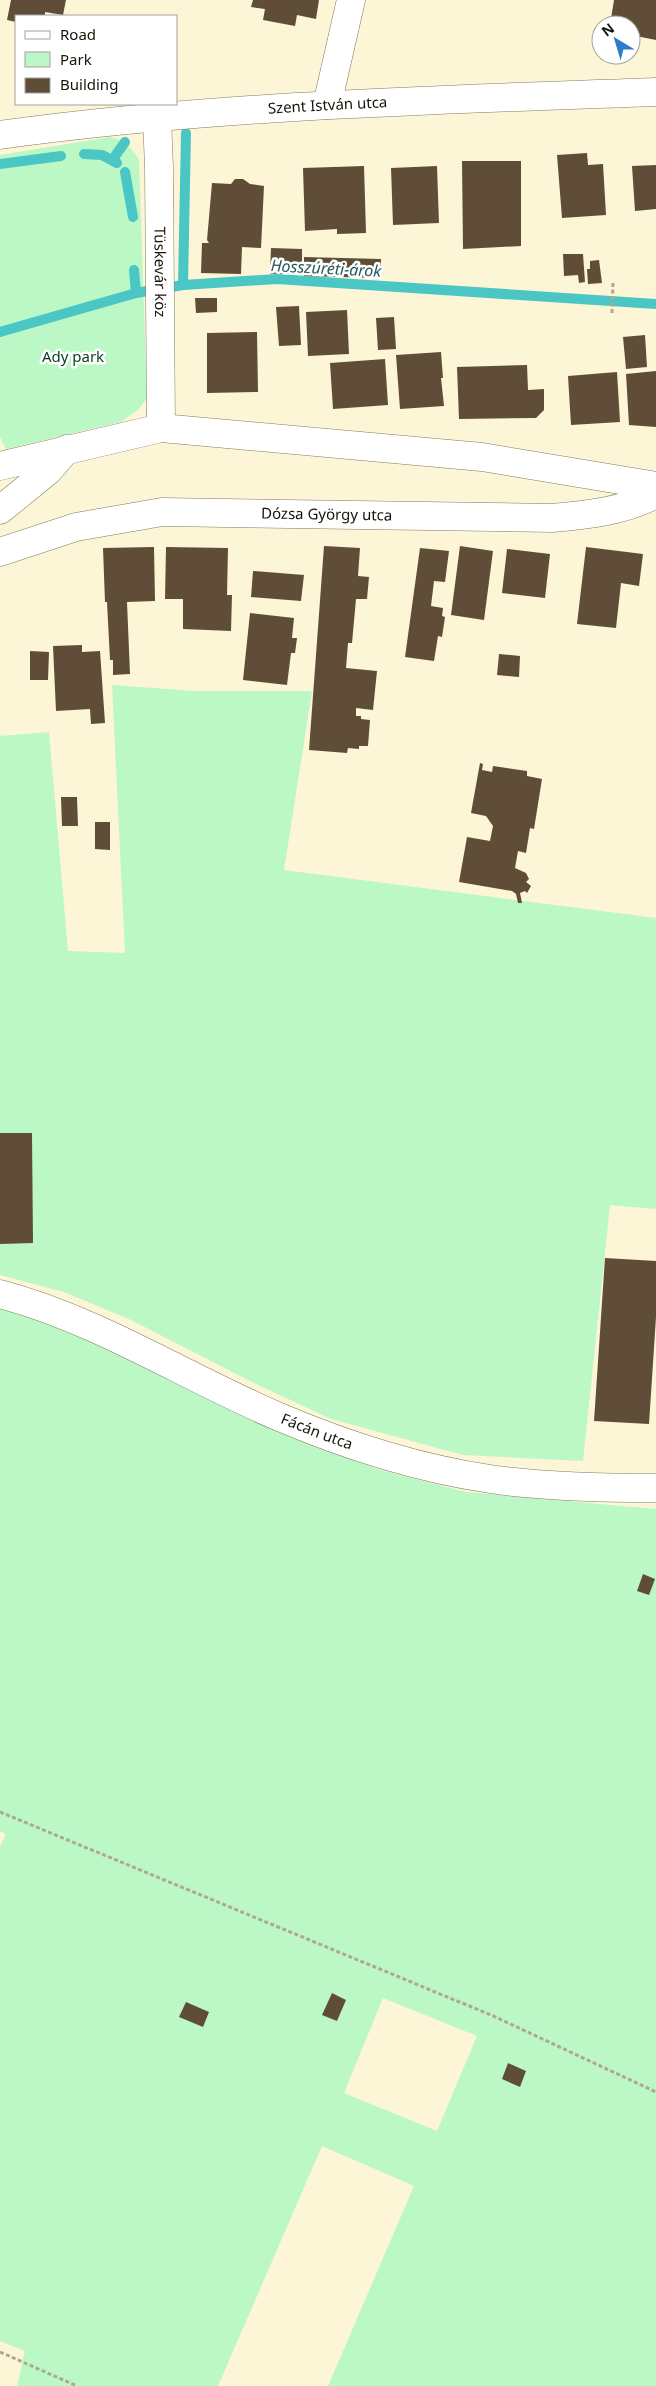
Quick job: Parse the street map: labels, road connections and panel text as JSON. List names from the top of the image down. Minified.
{"streets":{"street":["Szent István utca","Tüskevár köz","Dózsa György utca","Fácán utca"]},"crossings":[["Szent István utca","Tüskevár köz"]],"water":["Hosszúréti-árok"],"parks":["Ady park"],"legend":["Road","Park","Building"],"north":"top left"}
